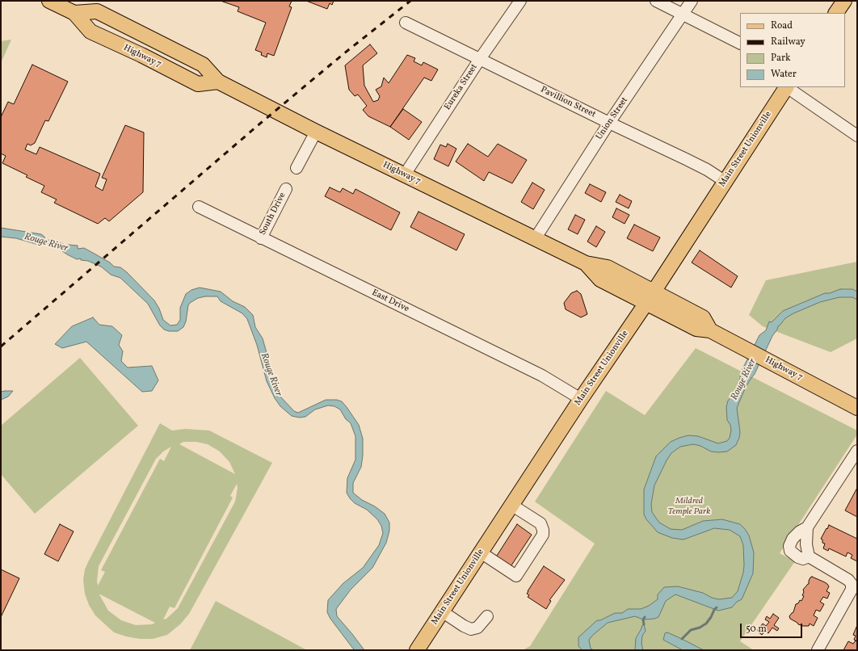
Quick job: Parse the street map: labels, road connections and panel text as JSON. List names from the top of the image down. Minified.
{"streets":{"main road":["Highway 7","Main Street Unionville"],"street":["Eureka Street","Pavillion Street","Union Street","South Drive","East Drive"]},"crossings":[["Highway 7","Eureka Street"],["Highway 7","Union Street"],["Highway 7","Main Street Unionville"],["Eureka Street","Pavillion Street"],["Pavillion Street","Union Street"],["Pavillion Street","Main Street Unionville"],["Main Street Unionville","East Drive"],["South Drive","East Drive"]],"water":["Rouge River"],"parks":["Mildred Temple Park"],"legend":["Road","Railway","Park","Water"],"scale_bar":"50 m"}
